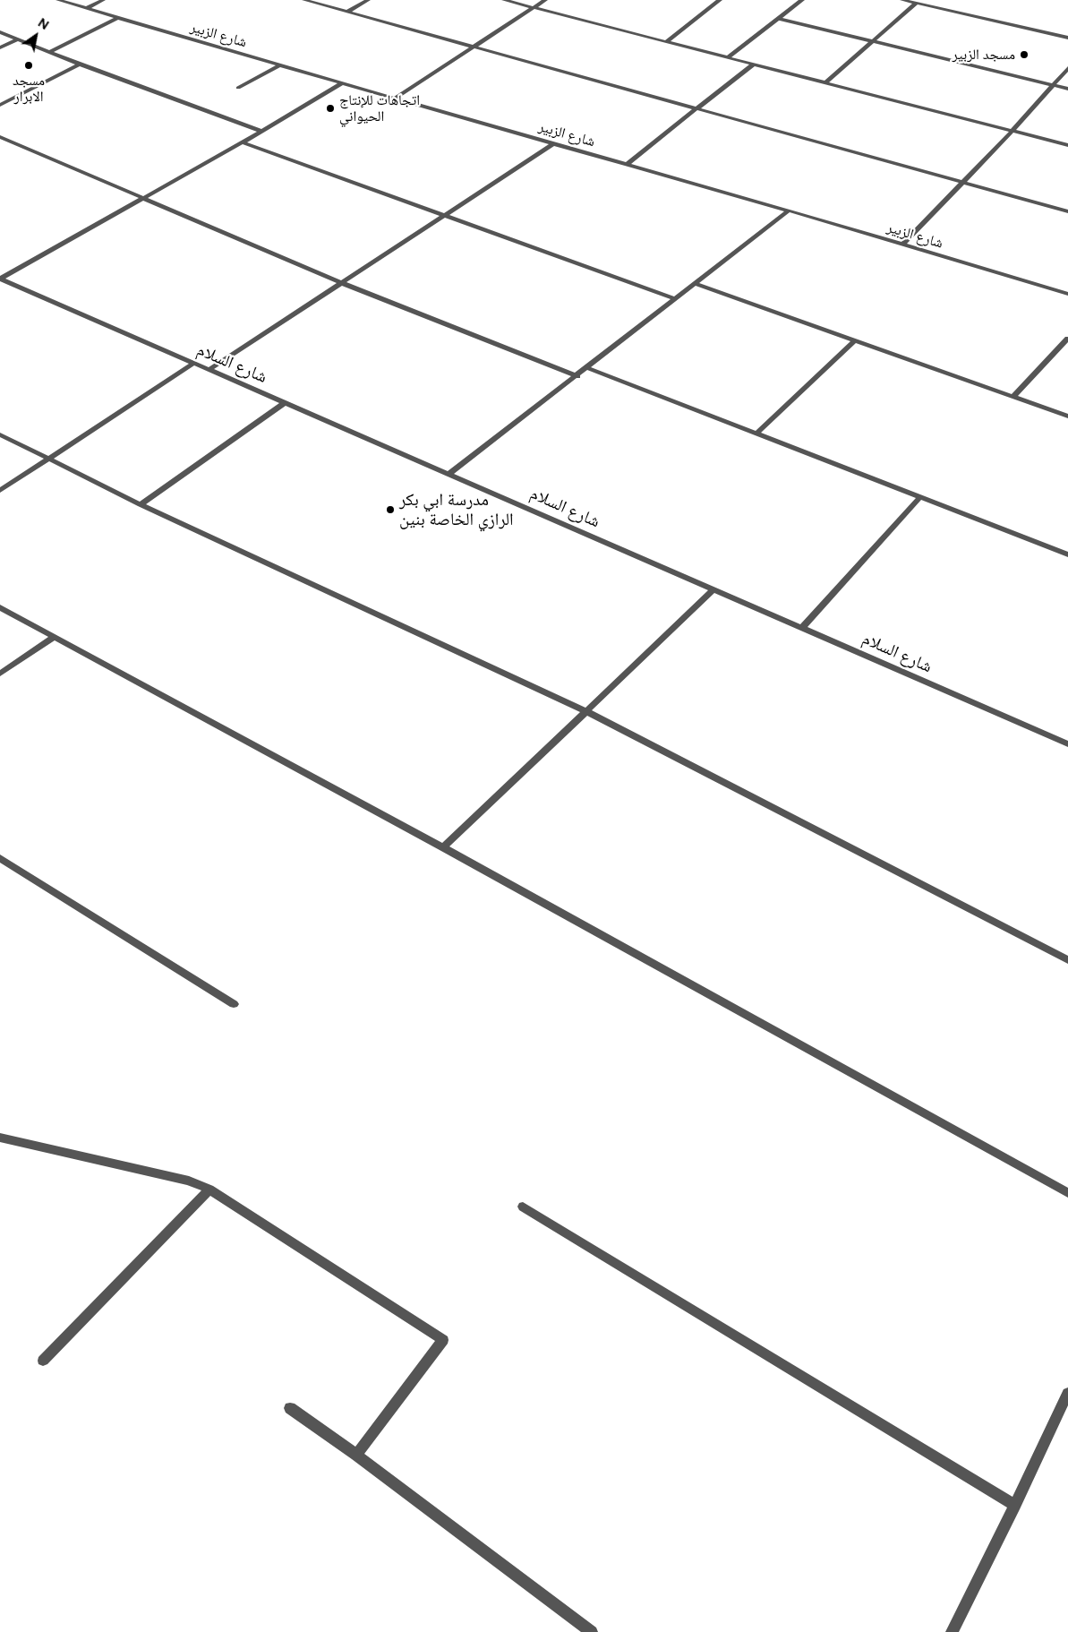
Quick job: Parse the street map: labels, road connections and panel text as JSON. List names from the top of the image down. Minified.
{"streets":{"street":["شارع الزبير","شارع السلام"]},"places":["مسجد الزبير","مسجد الابرار","اتجاهات للإنتاج الحيواني","مدرسة ابي بكر الرازي الخاصة بنين"],"north":"top right"}
